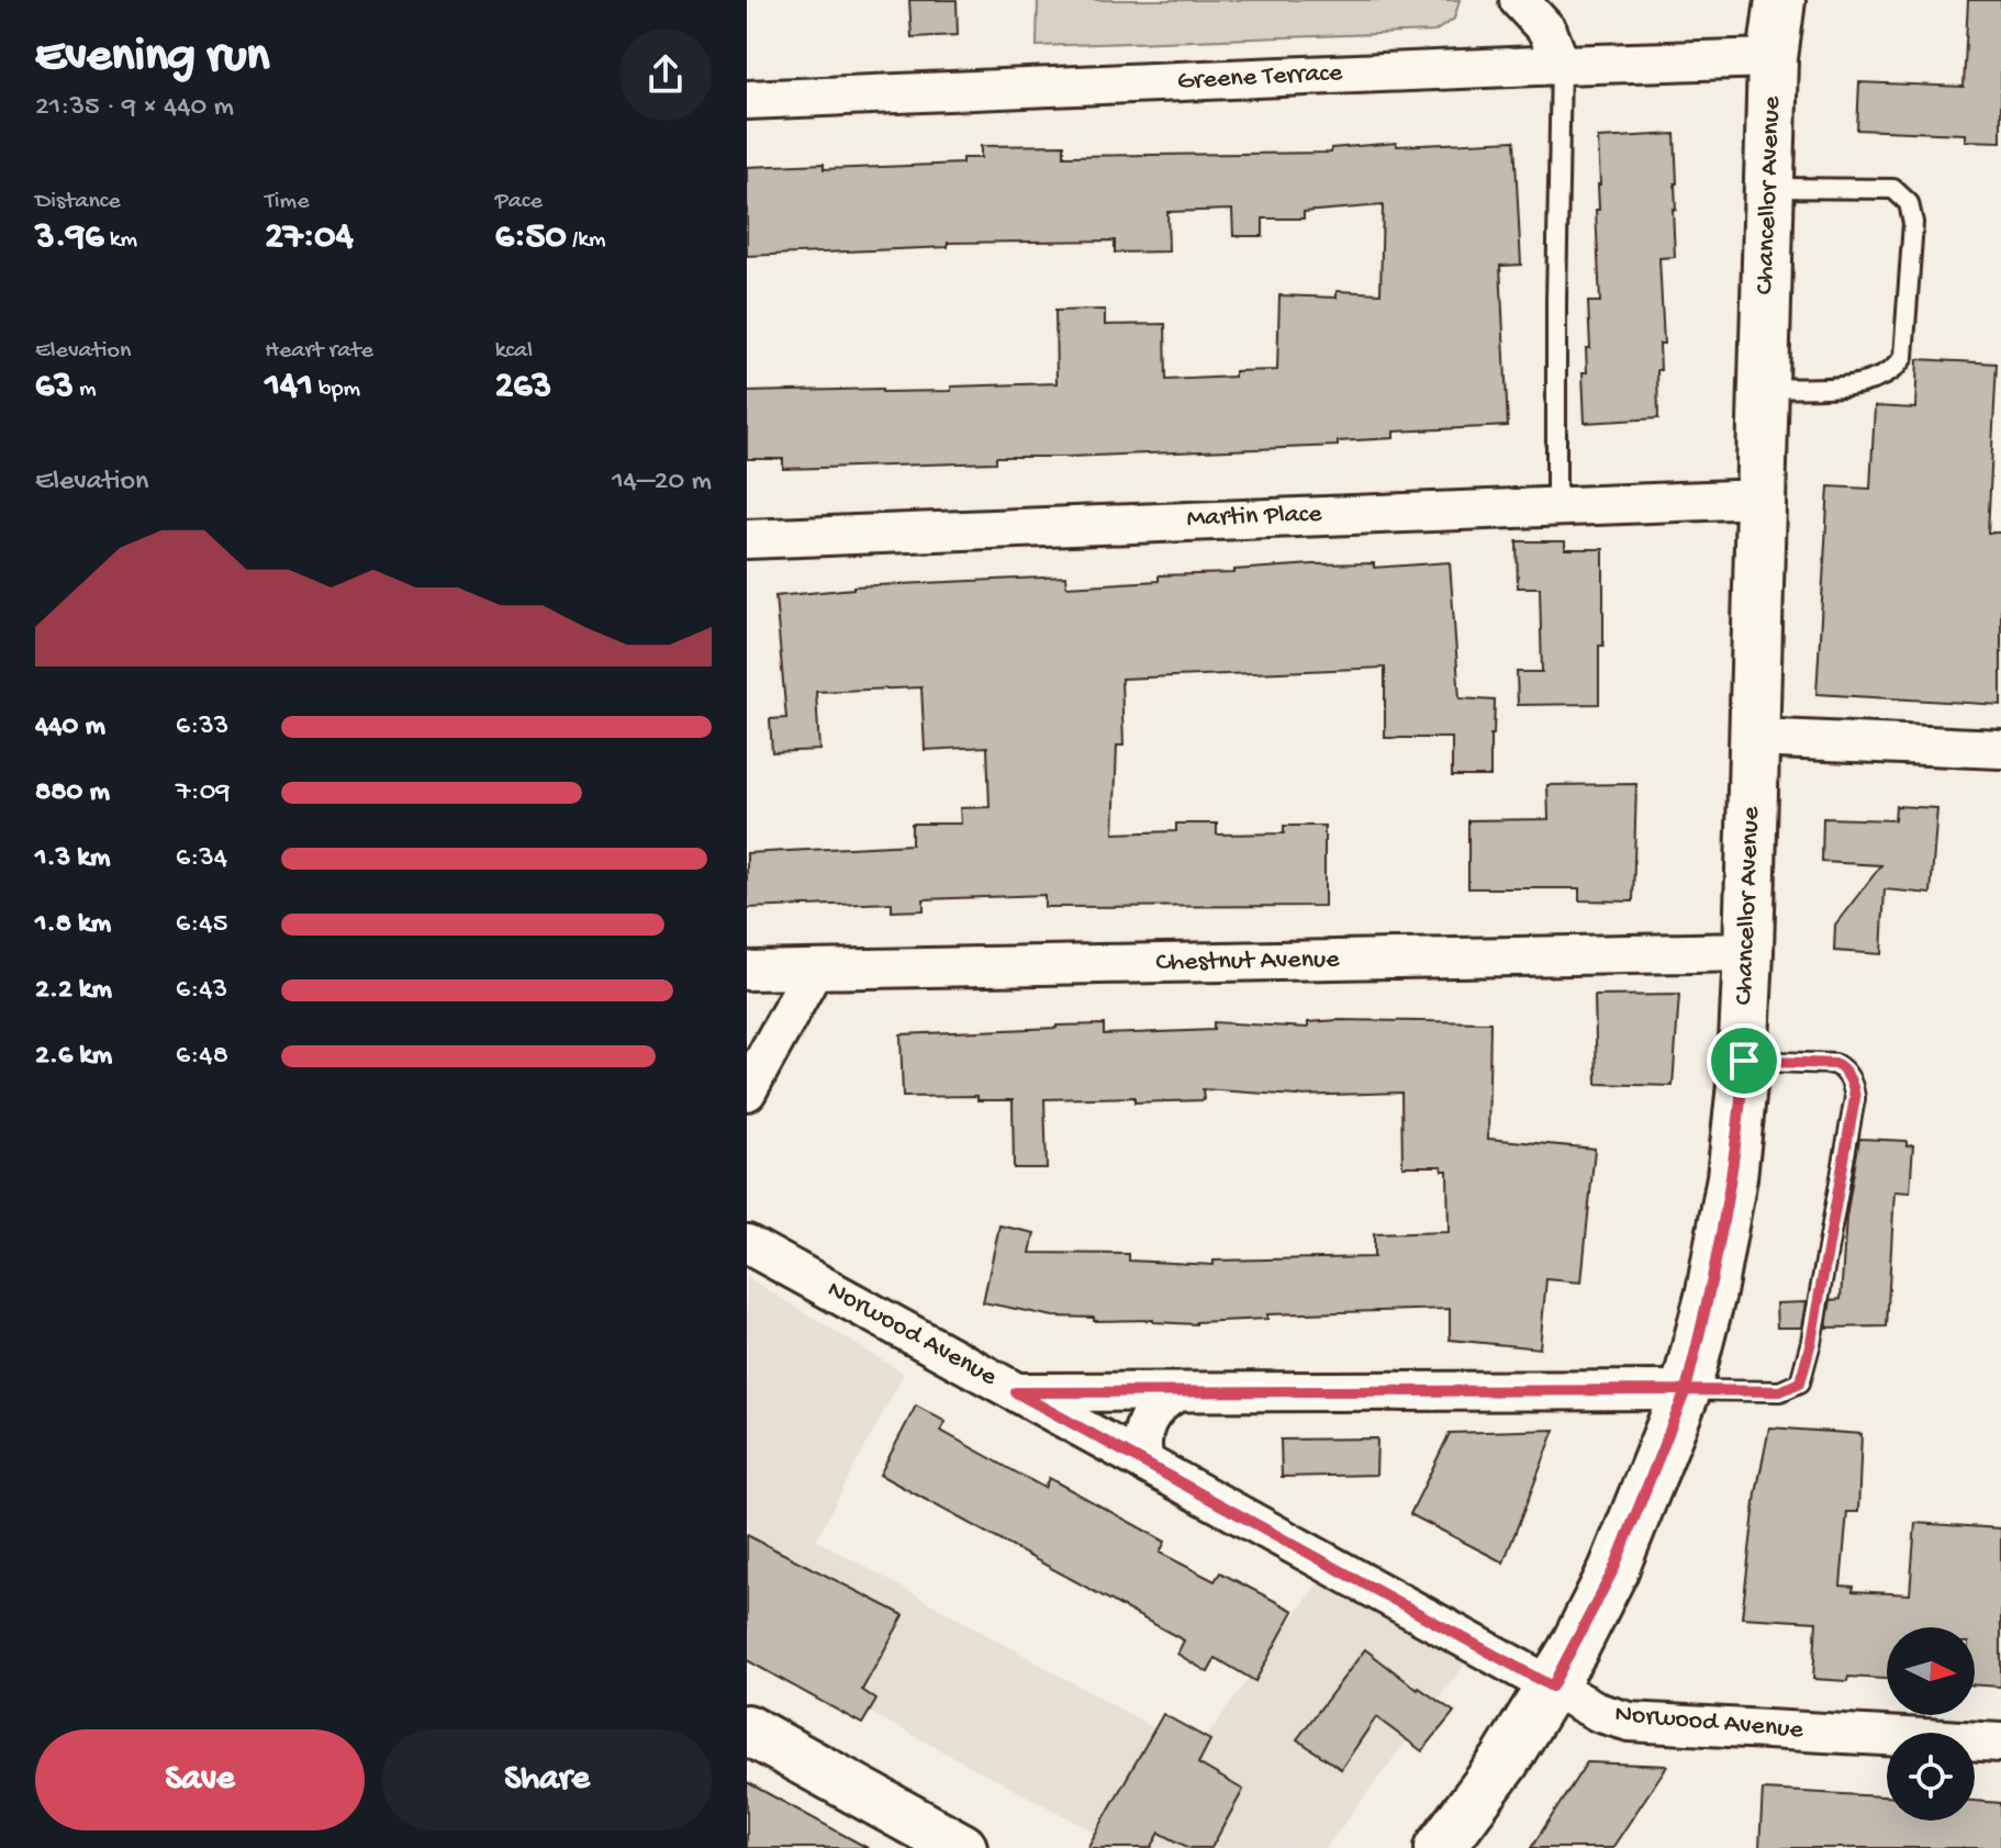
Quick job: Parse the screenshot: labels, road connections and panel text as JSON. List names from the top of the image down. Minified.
{"streets":{"main road":["Chancellor Avenue"],"street":["Greene Terrace","Martin Place","Chestnut Avenue","Norwood Avenue"]},"crossings":[["Greene Terrace","Chancellor Avenue"],["Chancellor Avenue","Martin Place"],["Chancellor Avenue","Chestnut Avenue"],["Chancellor Avenue","Norwood Avenue"]],"north":"right","page":{"heading":["Evening run","21:35 · 9 × 440 m"],"stats":[["Distance","3.96 km"],["Time","27:04"],["Pace","6:50 /km"],["Elevation","63 m"],["Heart rate","141 bpm"],["kcal","263"]],"chart":["Elevation","14–20 m"],"list":[{"name":"440 m","note":"6:33"},{"name":"880 m","note":"7:09"},{"name":"1.3 km","note":"6:34"},{"name":"1.8 km","note":"6:45"},{"name":"2.2 km","note":"6:43"},{"name":"2.6 km","note":"6:48"}],"buttons":["Save","Share"]}}
